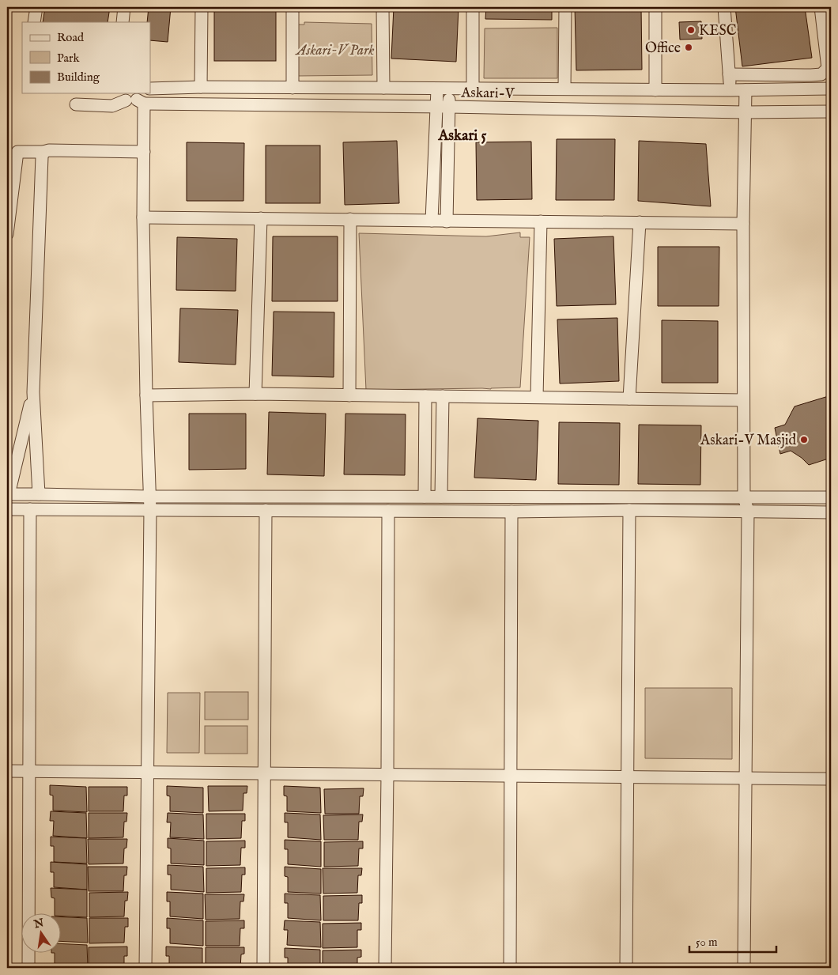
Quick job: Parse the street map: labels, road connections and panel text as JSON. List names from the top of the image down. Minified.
{"streets":{"street":["Askari-V"]},"districts":["Askari 5"],"parks":["Askari-V Park"],"places":["KESC","Office","Askari-V Masjid"],"legend":["Road","Park","Building"],"scale_bar":"50 m","north":"top"}
